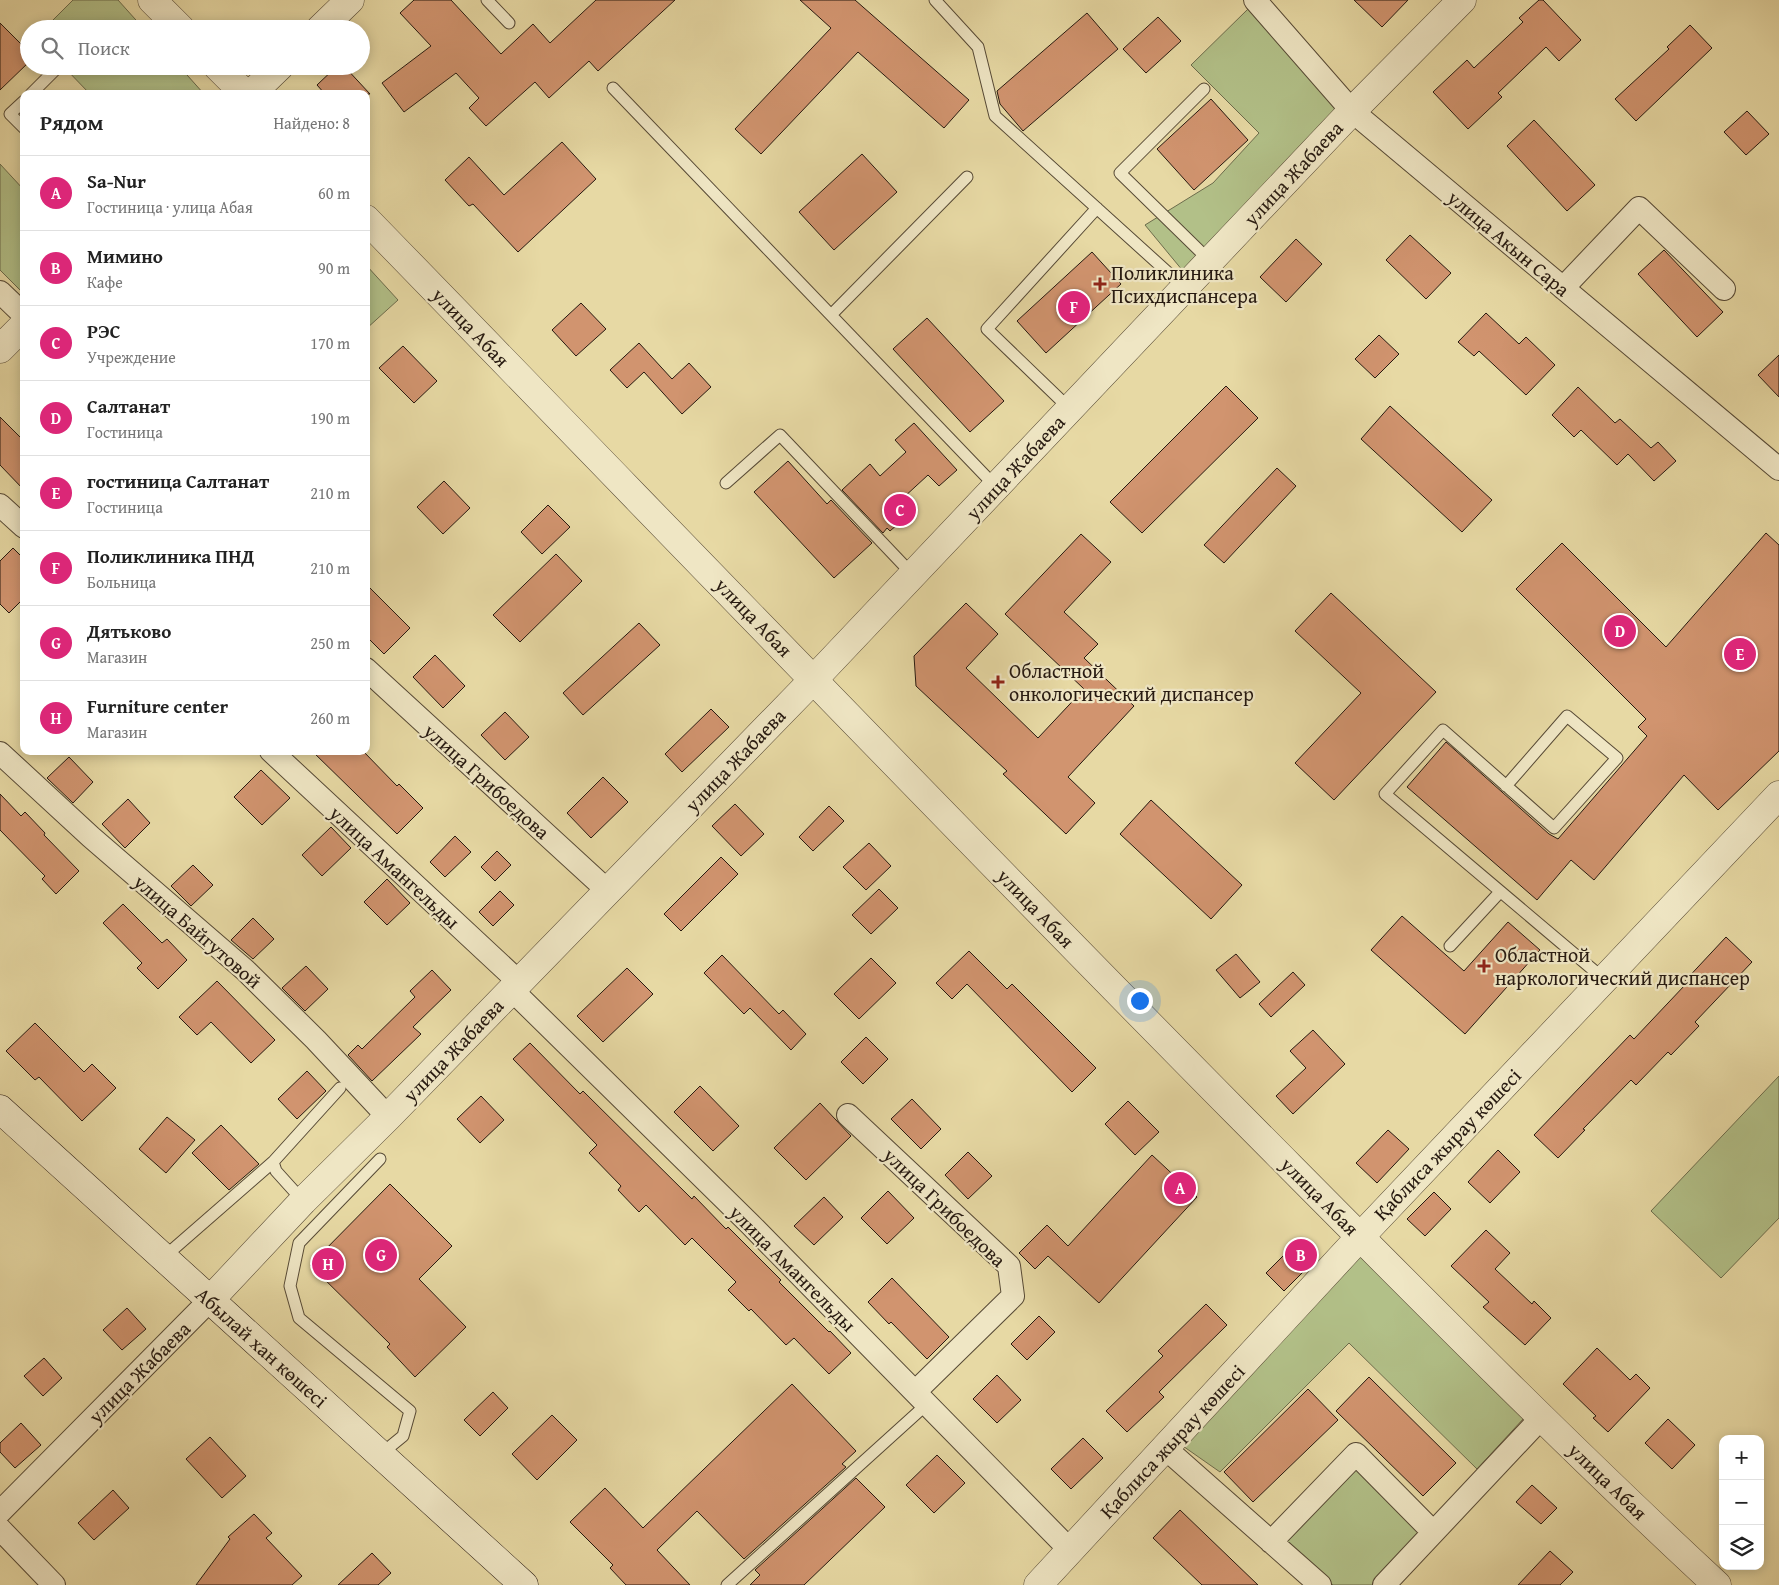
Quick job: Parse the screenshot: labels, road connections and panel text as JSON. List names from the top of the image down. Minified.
{"streets":{"street":["улица Жабаева","улица Акын Сара","улица Абая","улица Грибоедова","улица Амангельды","улица Байгутовой","Қаблиса жырау көшесі","Абылай хан көшесі"]},"crossings":[["улица Жабаева","улица Акын Сара"],["улица Жабаева","улица Абая"],["улица Жабаева","улица Грибоедова"],["улица Жабаева","улица Амангельды"],["улица Жабаева","улица Байгутовой"],["улица Жабаева","Абылай хан көшесі"],["улица Абая","Қаблиса жырау көшесі"],["улица Грибоедова","улица Амангельды"],["улица Амангельды","Қаблиса жырау көшесі"]],"places":{"health":["Поликлиника Психдиспансера","Областной онкологический диспансер","Областной наркологический диспансер"]},"page":{"search":"Поиск","heading":["Рядом","Найдено: 8"],"list":[{"mark":"A","name":"Sa-Nur","note":"Гостиница · улица Абая","value":"60 m"},{"mark":"B","name":"Мимино","note":"Кафе","value":"90 m"},{"mark":"C","name":"РЭС","note":"Учреждение","value":"170 m"},{"mark":"D","name":"Салтанат","note":"Гостиница","value":"190 m"},{"mark":"E","name":"гостиница Салтанат","note":"Гостиница","value":"210 m"},{"mark":"F","name":"Поликлиника ПНД","note":"Больница","value":"210 m"},{"mark":"G","name":"Дятьково","note":"Магазин","value":"250 m"},{"mark":"H","name":"Furniture center","note":"Магазин","value":"260 m"}],"pins":["F","C","D","E","A","B","G","H"],"map_buttons":["+","−"]}}
